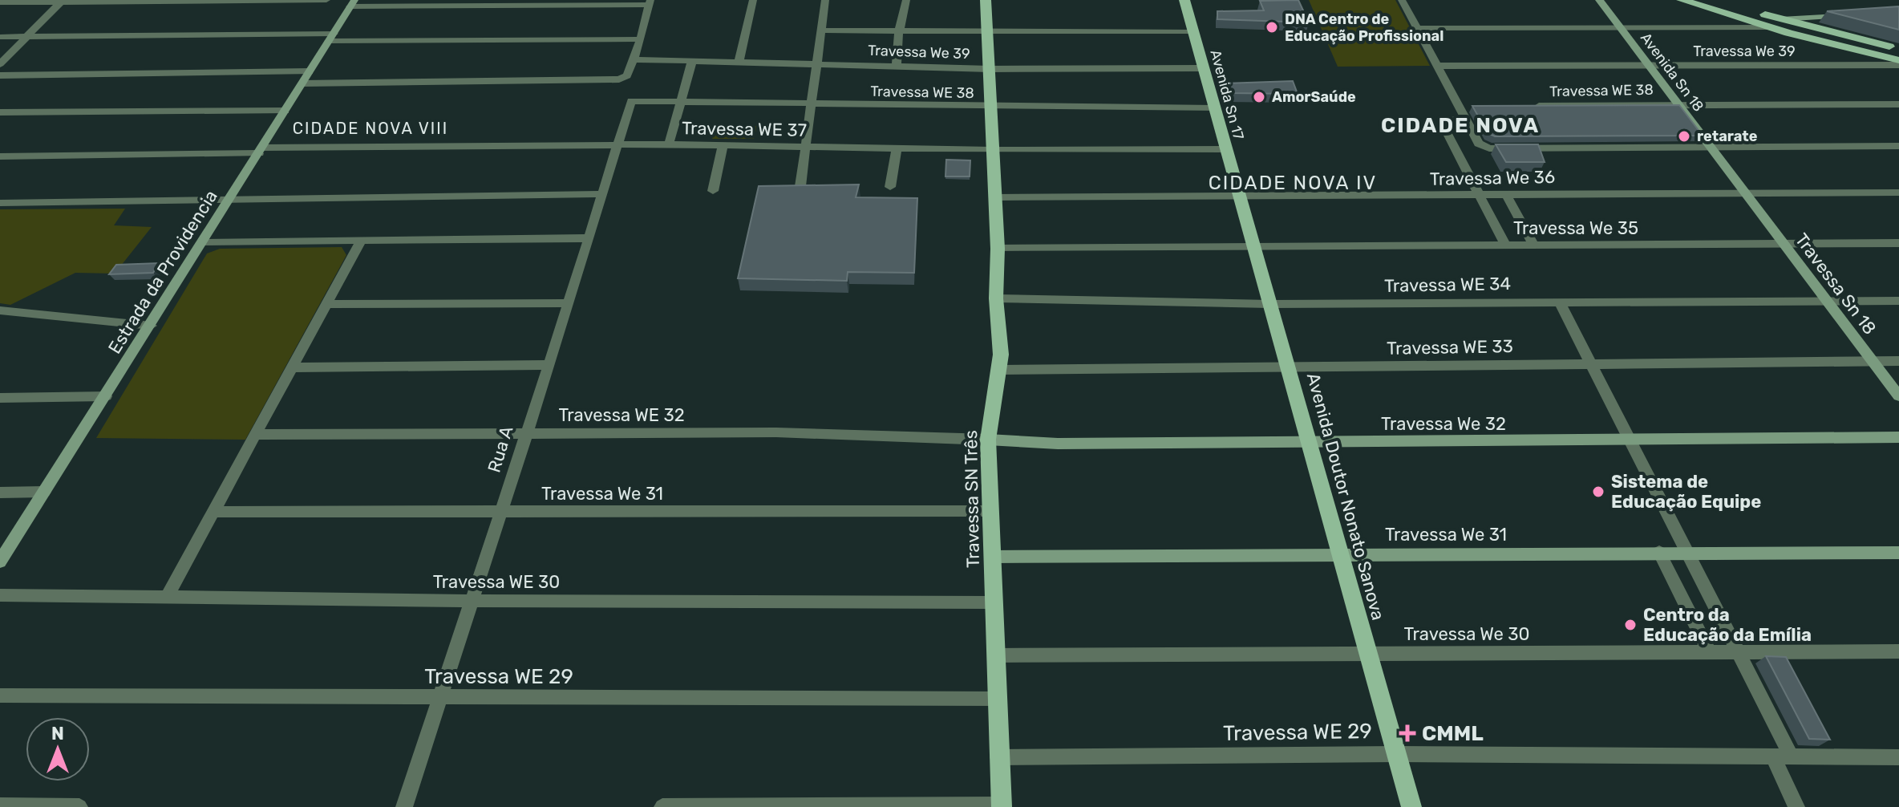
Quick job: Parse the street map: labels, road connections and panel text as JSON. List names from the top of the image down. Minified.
{"streets":{"main road":["Avenida Sn 18","Avenida Sn 17","Estrada da Providencia","Travessa Sn 18","Travessa We 32","Travessa We 31","Avenida Doutor Nonato Sanova","Travessa SN Três"],"street":["Travessa We 39","Travessa WE 38","Travessa WE 37","Travessa We 36","Travessa We 35","Travessa WE 34","Travessa WE 33","Travessa WE 32","Rua A","Travessa WE 30","Travessa We 30","Travessa WE 29"]},"crossings":[["Travessa We 39","Avenida Sn 18"],["Travessa We 39","Avenida Sn 17"],["Travessa We 39","Travessa SN Três"],["Avenida Sn 18","Travessa WE 38"],["Avenida Sn 18","Travessa We 36"],["Avenida Sn 18","Travessa Sn 18"],["Travessa WE 38","Avenida Sn 17"],["Travessa WE 38","Rua A"],["Travessa WE 38","Travessa SN Três"],["Avenida Sn 17","Travessa WE 37"],["Avenida Sn 17","Travessa We 36"],["Avenida Sn 17","Avenida Doutor Nonato Sanova"],["Travessa WE 37","Estrada da Providencia"],["Travessa WE 37","Rua A"],["Travessa WE 37","Travessa SN Três"],["Travessa We 36","Travessa Sn 18"],["Travessa We 36","Avenida Doutor Nonato Sanova"],["Travessa We 35","Travessa Sn 18"],["Travessa We 35","Avenida Doutor Nonato Sanova"],["Travessa Sn 18","Travessa WE 34"],["Travessa Sn 18","Travessa WE 33"],["Travessa WE 34","Avenida Doutor Nonato Sanova"],["Travessa WE 34","Travessa SN Três"],["Travessa WE 33","Avenida Doutor Nonato Sanova"],["Travessa WE 33","Travessa SN Três"],["Travessa WE 32","Travessa We 32"],["Travessa WE 32","Rua A"],["Travessa WE 32","Travessa SN Três"],["Travessa We 32","Avenida Doutor Nonato Sanova"],["Travessa We 32","Travessa SN Três"],["Rua A","Travessa We 31"],["Rua A","Travessa WE 30"],["Rua A","Travessa WE 29"],["Travessa We 31","Avenida Doutor Nonato Sanova"],["Travessa We 31","Travessa SN Três"],["Avenida Doutor Nonato Sanova","Travessa We 30"],["Avenida Doutor Nonato Sanova","Travessa WE 29"],["Travessa SN Três","Travessa WE 30"],["Travessa SN Três","Travessa We 30"],["Travessa SN Três","Travessa WE 29"]],"districts":["CIDADE NOVA","CIDADE NOVA VIII","CIDADE NOVA IV"],"places":{"other":["DNA Centro de Educação Profissional","AmorSaúde","retarate","Sistema de Educação Equipe","Centro da Educação da Emília"],"health":["CMML"]},"north":"top"}
